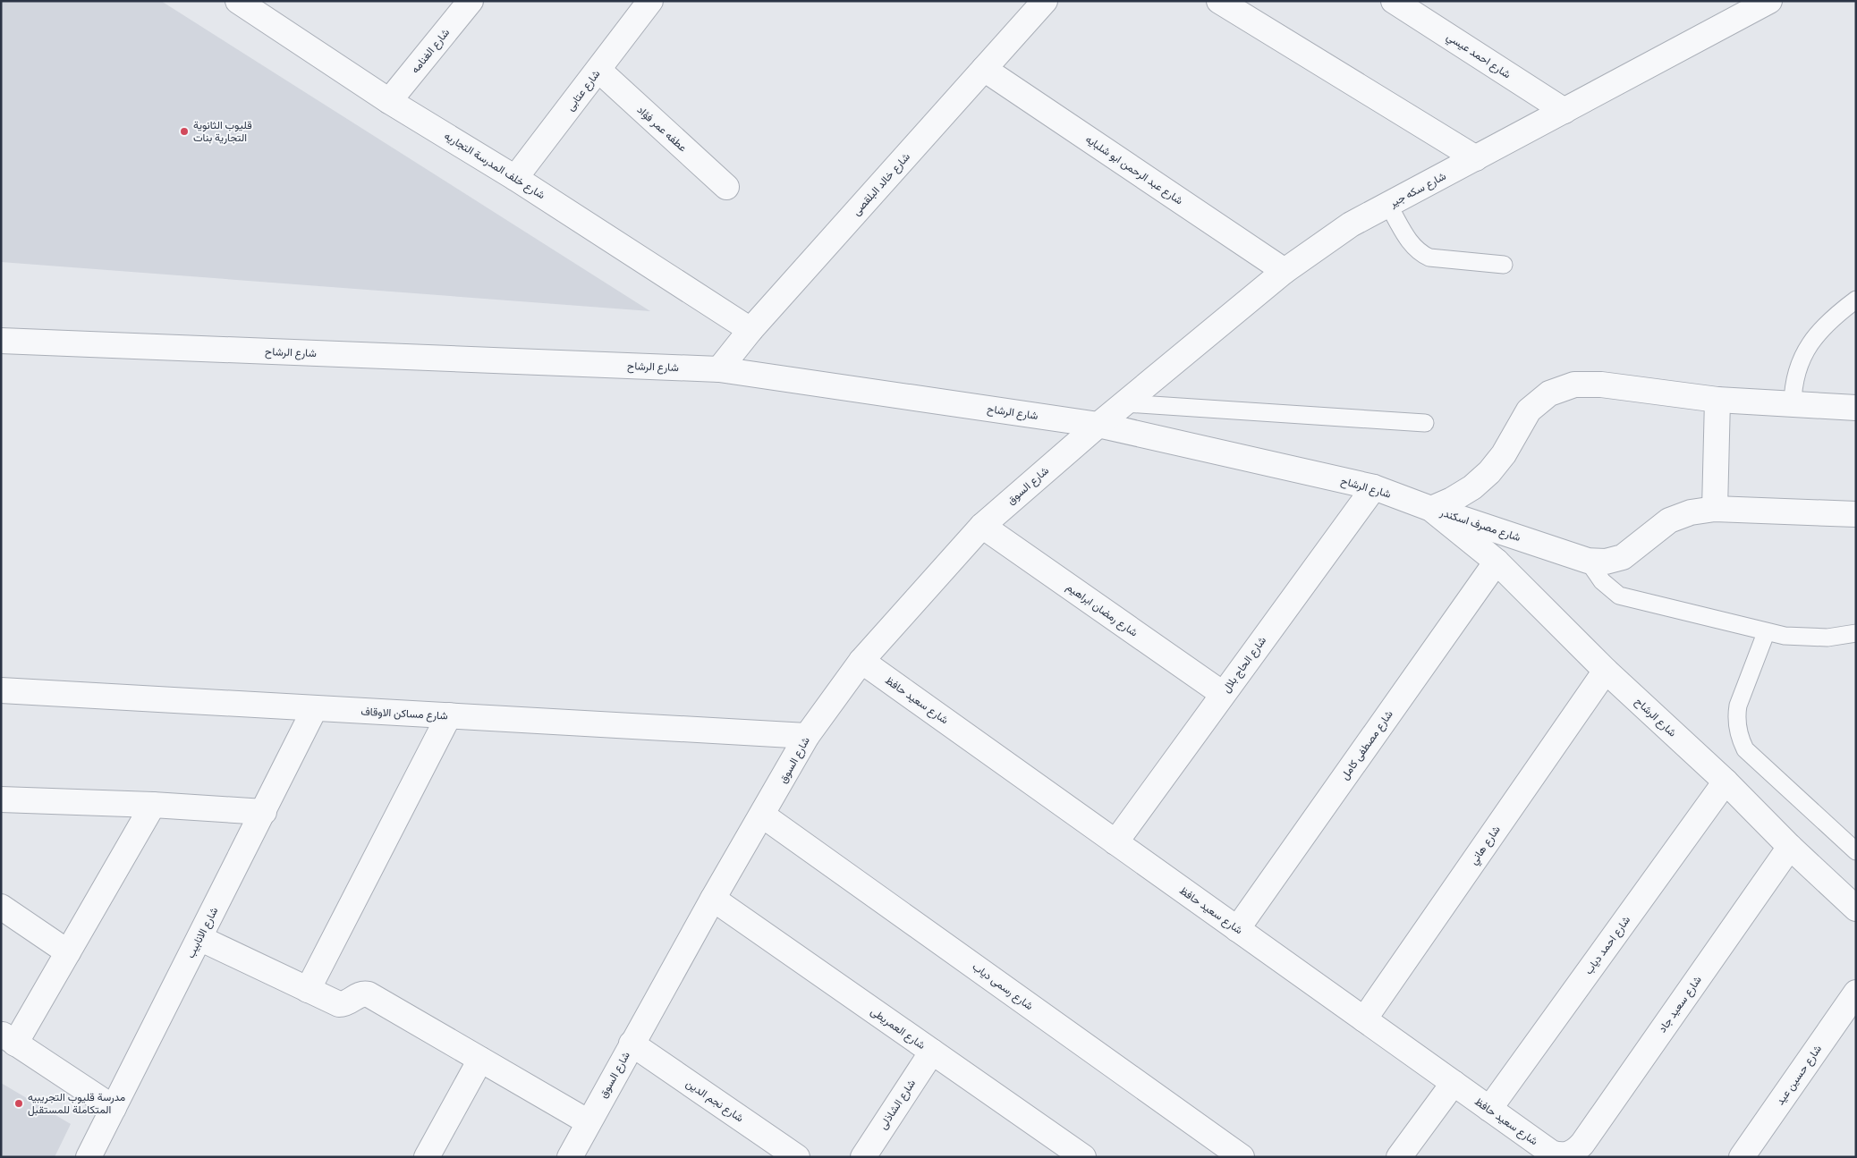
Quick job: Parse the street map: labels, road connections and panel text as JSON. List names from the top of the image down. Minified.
{"streets":{"street":["شارع الغنامه","شارع احمد عيسي","شارع عتابى","عطفه عمر فؤاد","شارع خلف المدرسة التجاريه","شارع عبد الرحمن ابو شلبايه","شارع خالد البلقصى","شارع سكه جير","شارع الرشاح","شارع السوق","شارع مصرف اسكندر","شارع رمضان ابراهيم","شارع الحاج بلال","شارع سعيد حافظ","شارع مساكن الاوقاف","شارع مصطفى كامل","شارع هاني","شارع الانابيب","شارع احمد دياب","شارع رسمى دياب","شارع سعيد جاد","شارع العمريطى","شارع حسين عيد","شارع نجم الدين","شارع الشاذلى"]},"crossings":[["شارع الغنامه","شارع خلف المدرسة التجاريه"],["شارع احمد عيسي","شارع سكه جير"],["شارع عتابى","عطفه عمر فؤاد"],["شارع عتابى","شارع خلف المدرسة التجاريه"],["شارع خلف المدرسة التجاريه","شارع خالد البلقصى"],["شارع عبد الرحمن ابو شلبايه","شارع خالد البلقصى"],["شارع عبد الرحمن ابو شلبايه","شارع سكه جير"],["شارع خالد البلقصى","شارع الرشاح"],["شارع سكه جير","شارع الرشاح"],["شارع سكه جير","شارع السوق"],["شارع الرشاح","شارع السوق"],["شارع الرشاح","شارع مصرف اسكندر"],["شارع الرشاح","شارع الحاج بلال"],["شارع الرشاح","شارع مصطفى كامل"],["شارع الرشاح","شارع هاني"],["شارع الرشاح","شارع احمد دياب"],["شارع الرشاح","شارع سعيد جاد"],["شارع السوق","شارع رمضان ابراهيم"],["شارع السوق","شارع سعيد حافظ"],["شارع السوق","شارع مساكن الاوقاف"],["شارع السوق","شارع رسمى دياب"],["شارع السوق","شارع العمريطى"],["شارع السوق","شارع نجم الدين"],["شارع رمضان ابراهيم","شارع الحاج بلال"],["شارع الحاج بلال","شارع سعيد حافظ"],["شارع سعيد حافظ","شارع مصطفى كامل"],["شارع سعيد حافظ","شارع هاني"],["شارع سعيد حافظ","شارع احمد دياب"],["شارع سعيد حافظ","شارع سعيد جاد"],["شارع مساكن الاوقاف","شارع الانابيب"],["شارع العمريطى","شارع الشاذلى"]],"places":["قليوب الثانوية التجارية بنات","مدرسة قليوب التجريبيه المتكاملة للمستقبل"]}
